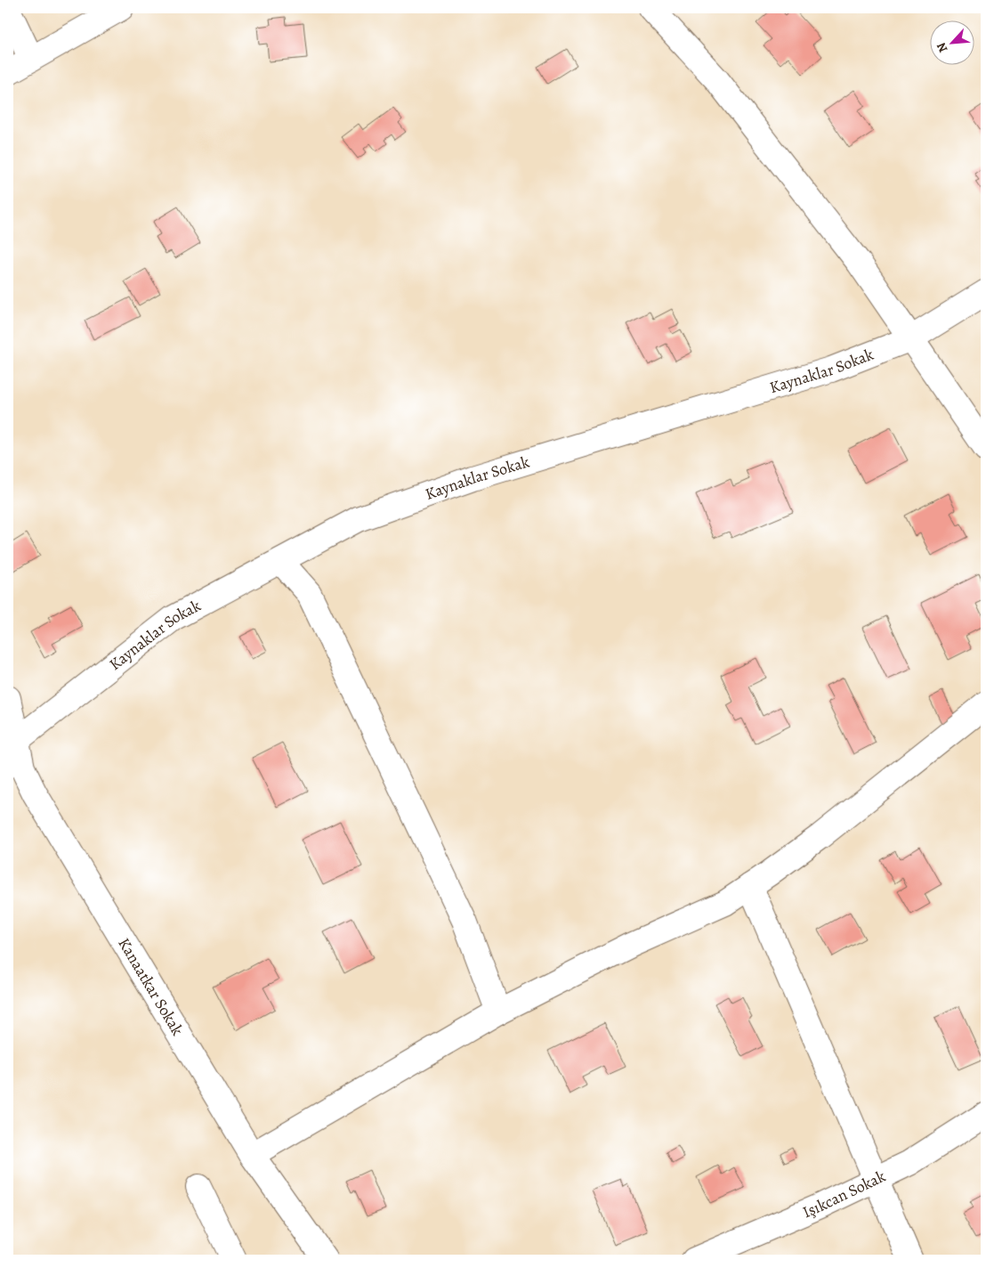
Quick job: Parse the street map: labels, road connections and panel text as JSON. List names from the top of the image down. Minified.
{"streets":{"street":["Kaynaklar Sokak","Kanaatkar Sokak","Işıkcan Sokak"]},"crossings":[["Kaynaklar Sokak","Kanaatkar Sokak"]],"north":"bottom left"}
